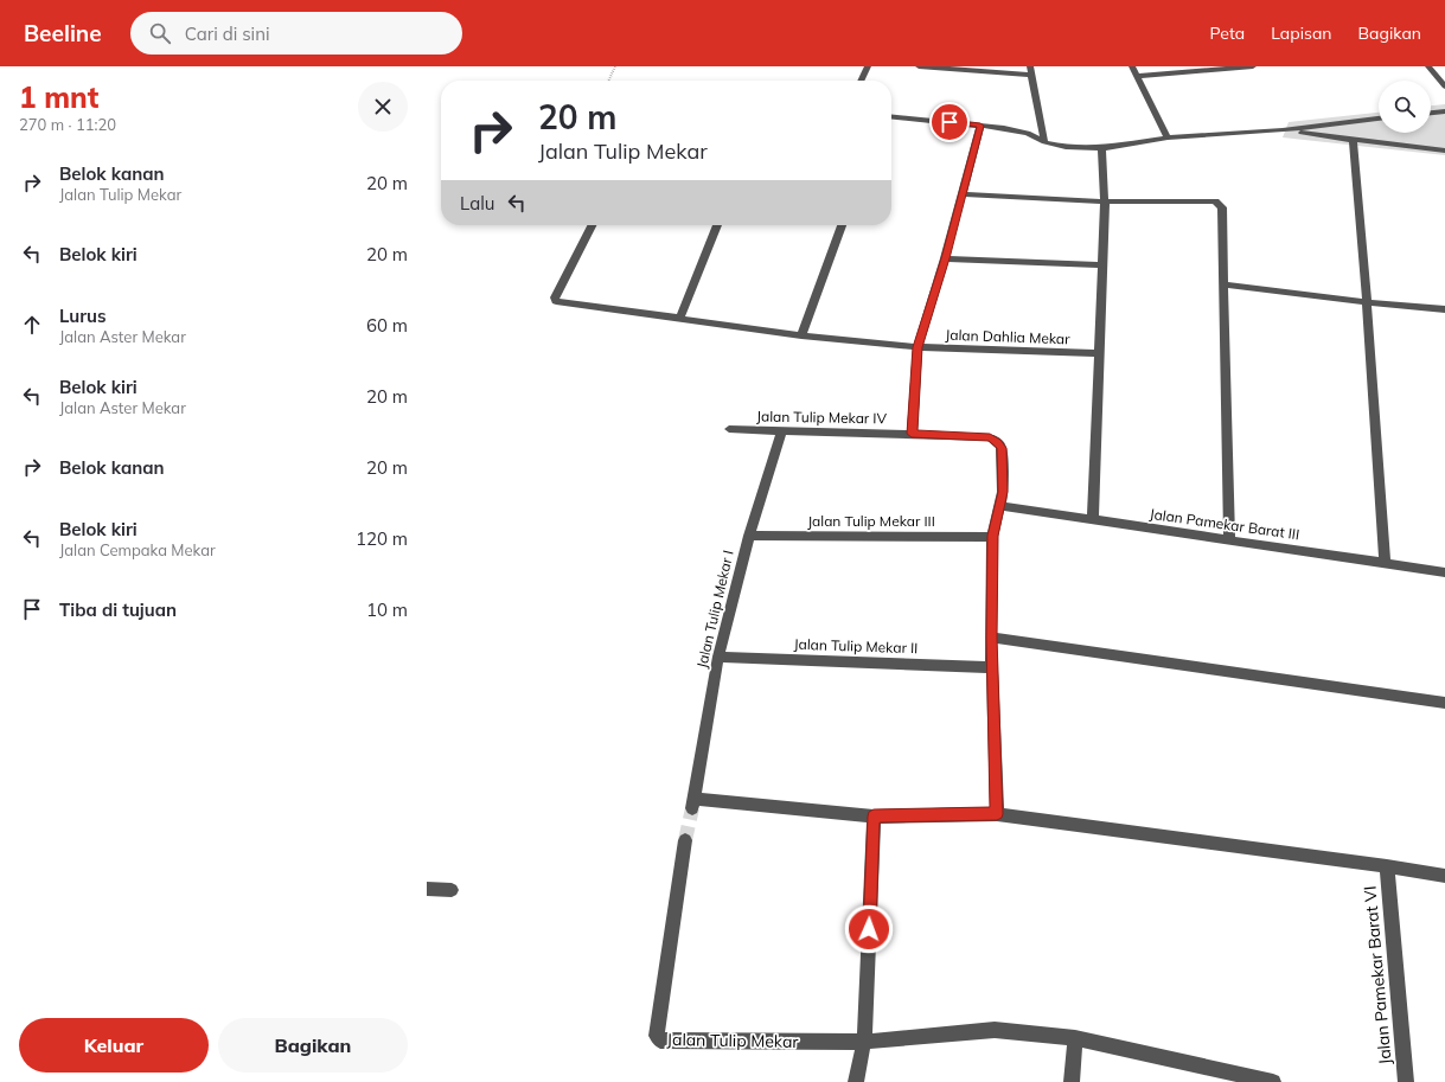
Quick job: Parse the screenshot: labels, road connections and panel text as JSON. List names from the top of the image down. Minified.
{"streets":{"street":["Jalan Dahlia Mekar","Jalan Tulip Mekar IV","Jalan Tulip Mekar III","Jalan Pamekar Barat III","Jalan Tulip Mekar I","Jalan Tulip Mekar II","Jalan Pamekar Barat VI","Jalan Tulip Mekar"]},"crossings":[["Jalan Tulip Mekar IV","Jalan Pamekar Barat III"],["Jalan Tulip Mekar IV","Jalan Tulip Mekar I"],["Jalan Tulip Mekar III","Jalan Tulip Mekar I"],["Jalan Tulip Mekar I","Jalan Tulip Mekar II"]],"page":{"header":"Beeline","search":"Cari di sini","nav":["Peta","Lapisan","Bagikan"],"heading":["1 mnt","270 m · 11:20"],"turn":["20 m","Jalan Tulip Mekar"],"list":[{"name":"Belok kanan","note":"Jalan Tulip Mekar","value":"20 m"},{"name":"Belok kiri","value":"20 m"},{"name":"Lurus","note":"Jalan Aster Mekar","value":"60 m"},{"name":"Belok kiri","note":"Jalan Aster Mekar","value":"20 m"},{"name":"Belok kanan","value":"20 m"},{"name":"Belok kiri","note":"Jalan Cempaka Mekar","value":"120 m"},{"name":"Tiba di tujuan","value":"10 m"}],"then":"Lalu","buttons":["Keluar","Bagikan"]}}
